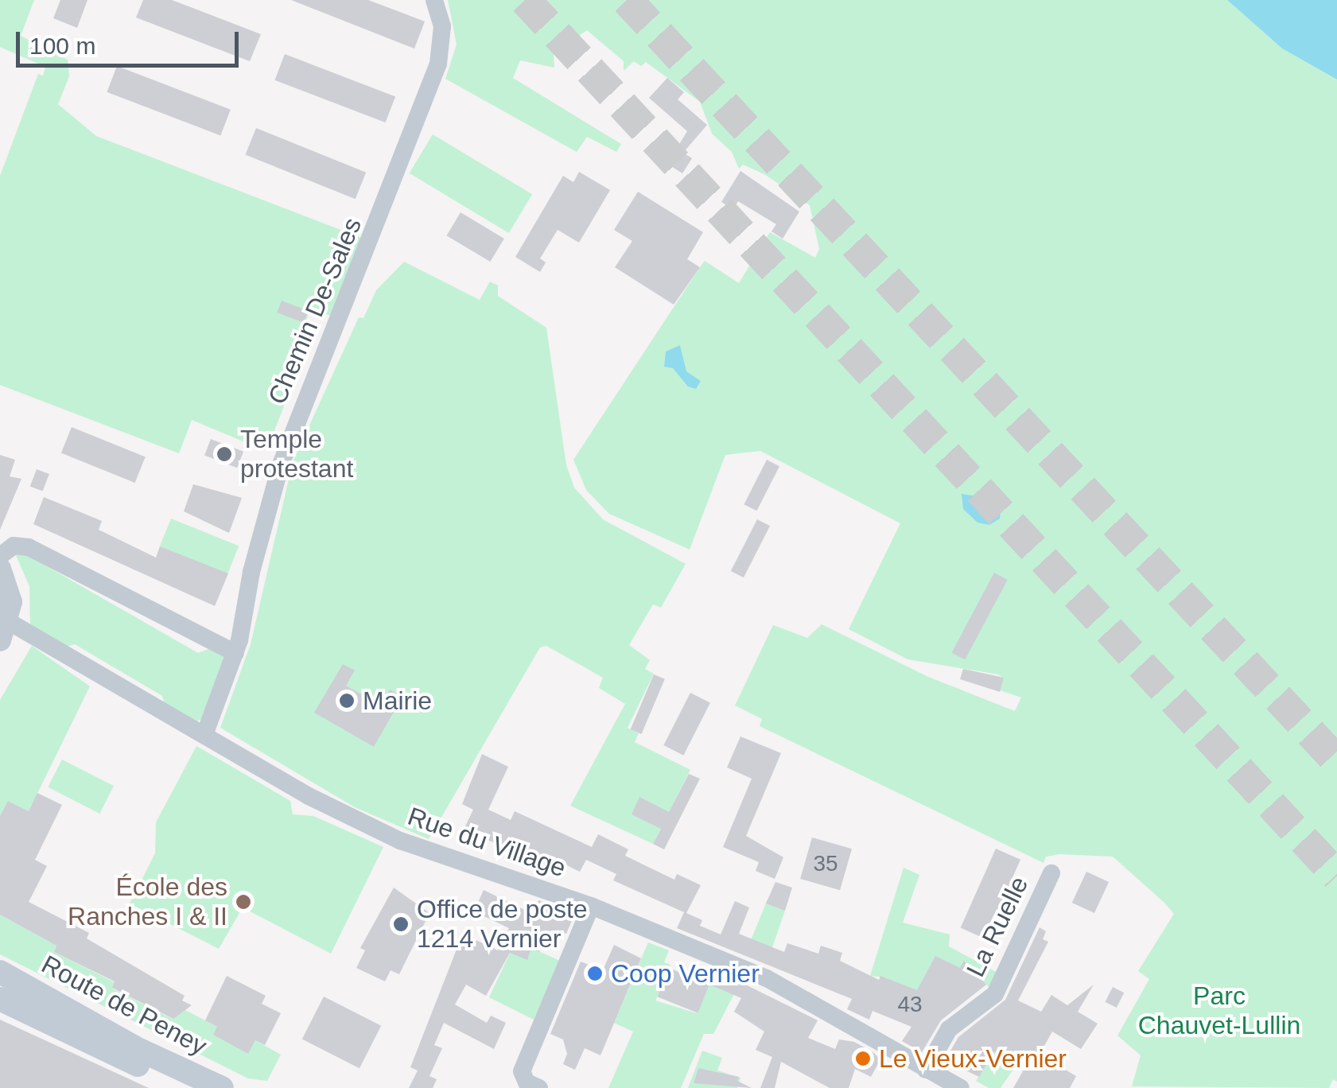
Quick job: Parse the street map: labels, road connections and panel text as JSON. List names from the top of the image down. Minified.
{"streets":{"main road":["Route de Peney"],"street":["Chemin De-Sales","Rue du Village","La Ruelle"]},"crossings":[["Chemin De-Sales","Rue du Village"],["Rue du Village","La Ruelle"]],"parks":["Parc Chauvet-Lullin"],"places":["Temple protestant","Mairie","École des Ranches I & II","Office de poste 1214 Vernier","Coop Vernier","Le Vieux-Vernier"],"house_numbers":["35","43"],"scale_bar":"100 m"}
